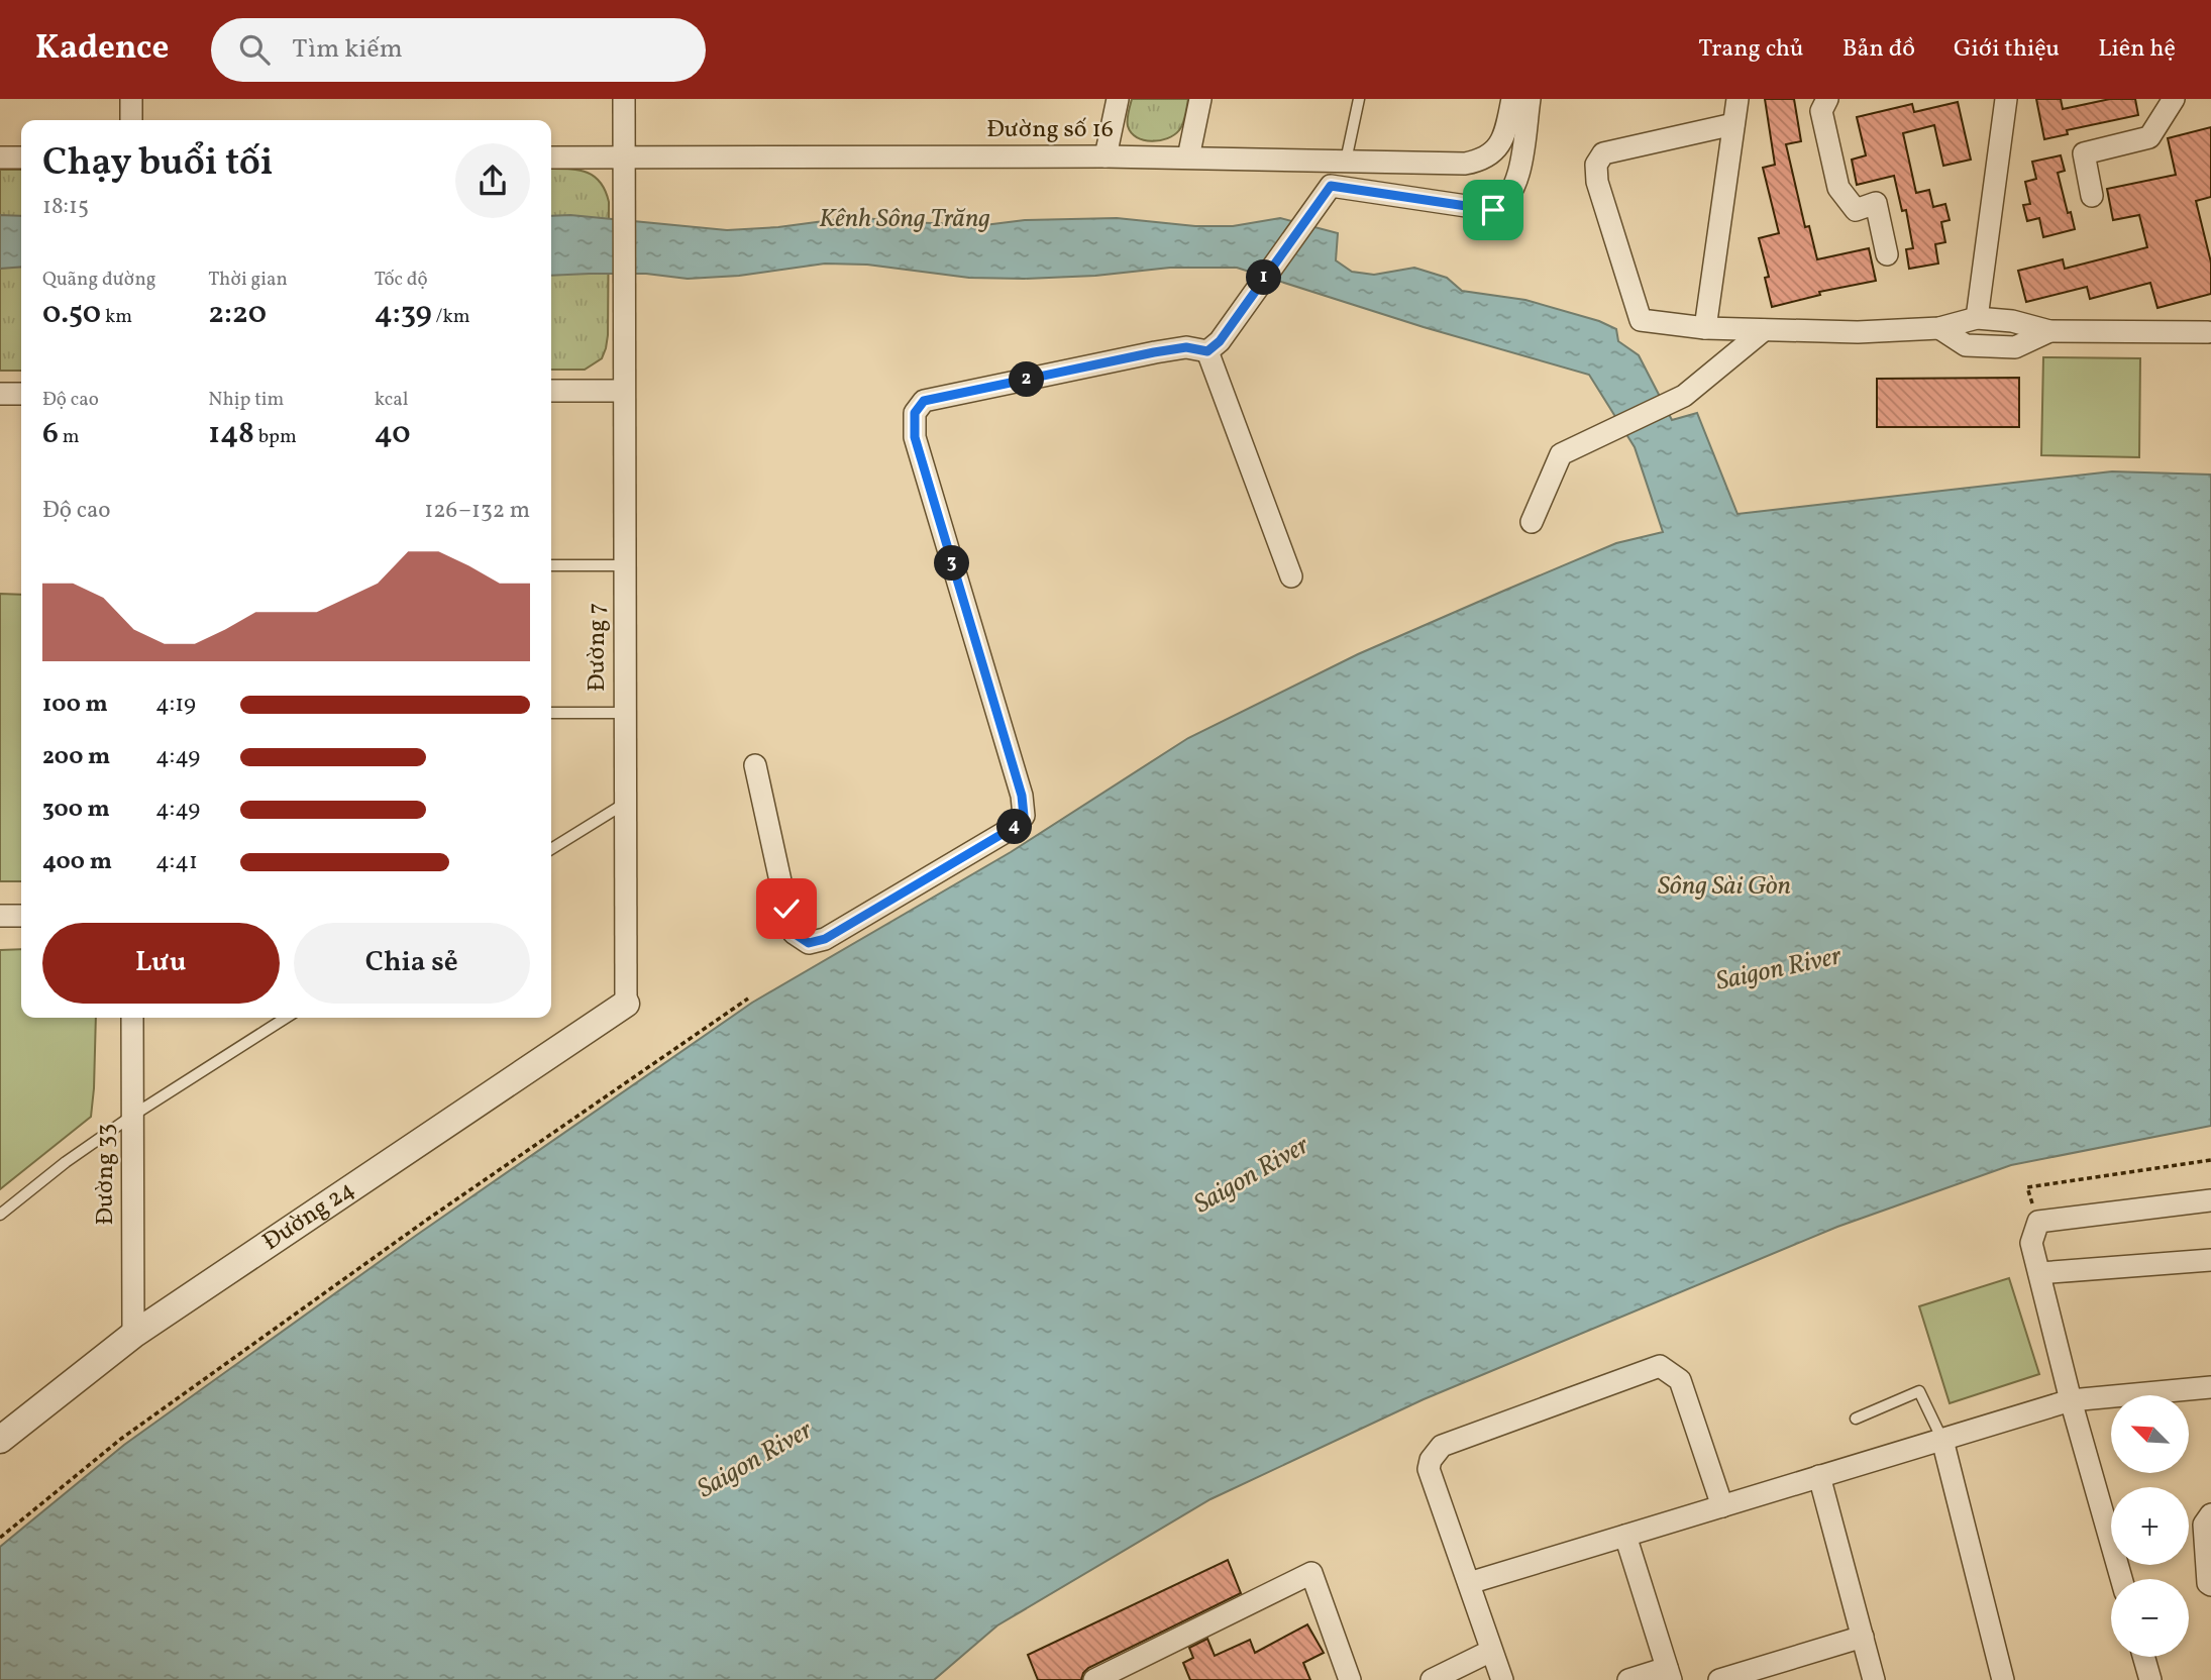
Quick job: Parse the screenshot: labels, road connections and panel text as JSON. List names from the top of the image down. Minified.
{"streets":{"street":["Đường số 16","Đường 7","Đường 33","Đường 24"]},"crossings":[["Đường số 16","Đường 7"],["Đường 7","Đường 24"],["Đường 33","Đường 24"]],"water":["Kênh Sông Trăng","Sông Sài Gòn","Saigon River"],"north":"top left","page":{"header":"Kadence","search":"Tìm kiếm","nav":["Trang chủ","Bản đồ","Giới thiệu","Liên hệ"],"heading":["Chạy buổi tối","18:15"],"stats":[["Quãng đường","0.50 km"],["Thời gian","2:20"],["Tốc độ","4:39 /km"],["Độ cao","6 m"],["Nhịp tim","148 bpm"],["kcal","40"]],"pins":["1","2","3","4"],"chart":["Độ cao","126–132 m"],"list":[{"name":"100 m","note":"4:19"},{"name":"200 m","note":"4:49"},{"name":"300 m","note":"4:49"},{"name":"400 m","note":"4:41"}],"buttons":["Lưu","Chia sẻ"],"map_buttons":["+","−"]}}
